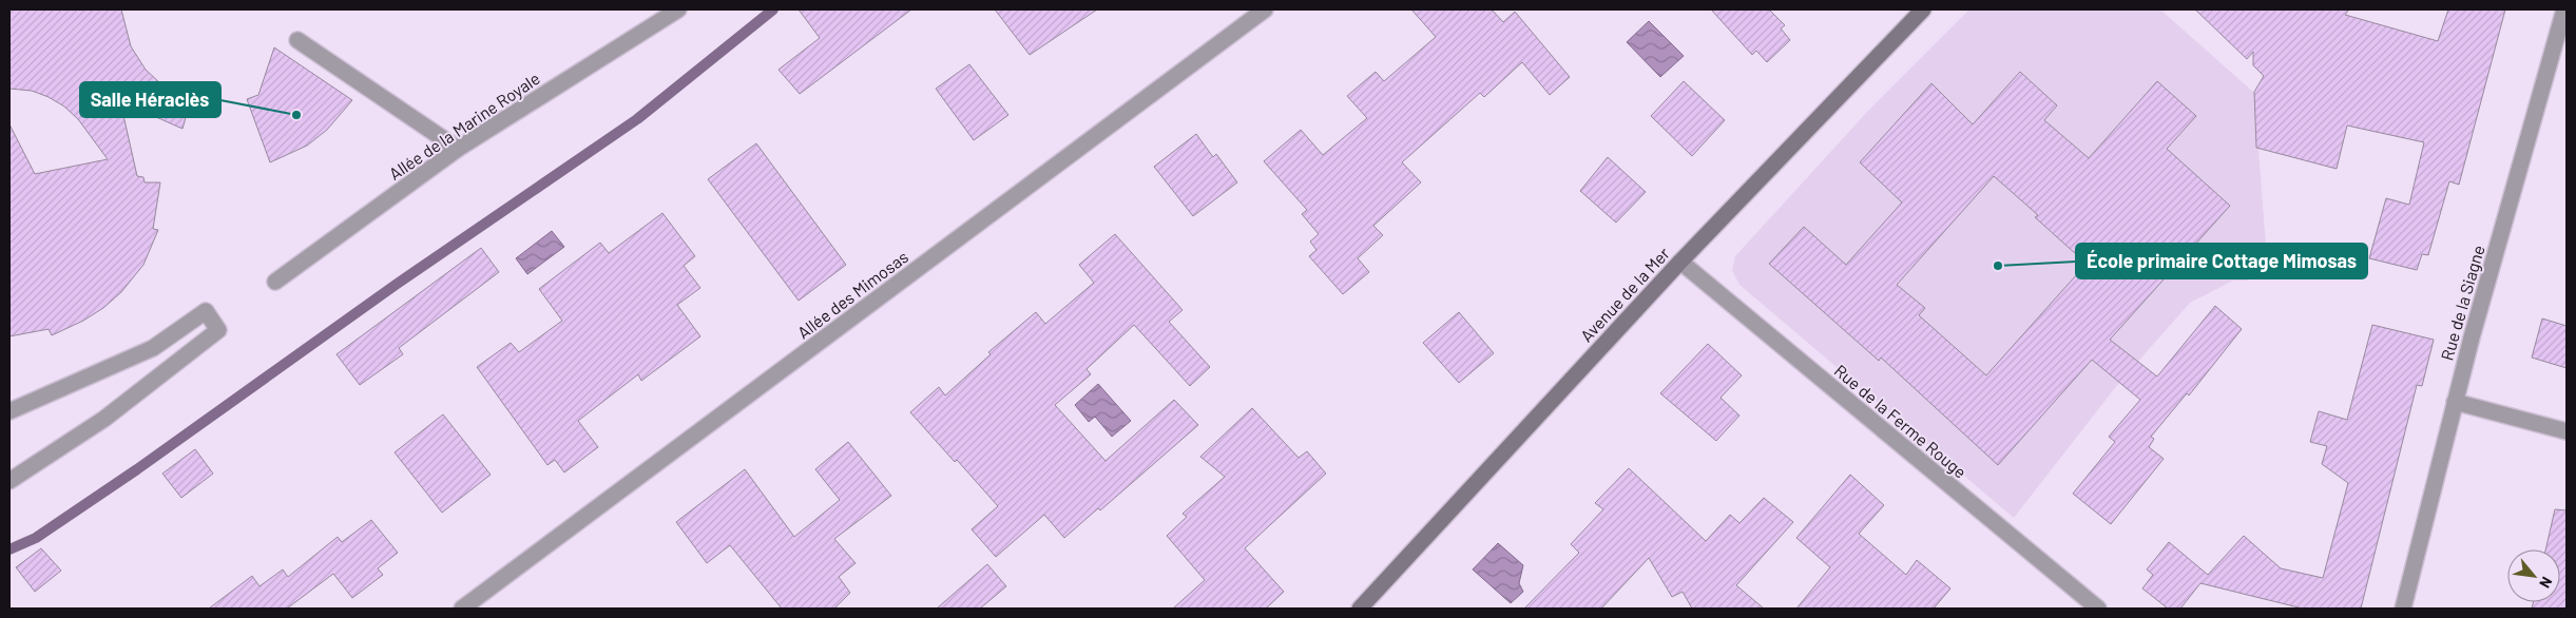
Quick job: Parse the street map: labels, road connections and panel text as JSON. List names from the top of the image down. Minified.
{"streets":{"main road":["Avenue de la Mer"],"street":["Allée de la Marine Royale","Allée des Mimosas","Rue de la Siagne","Rue de la Ferme Rouge"]},"crossings":[["Avenue de la Mer","Rue de la Ferme Rouge"]],"places":["Salle Héraclès","École primaire Cottage Mimosas"],"north":"bottom right"}
